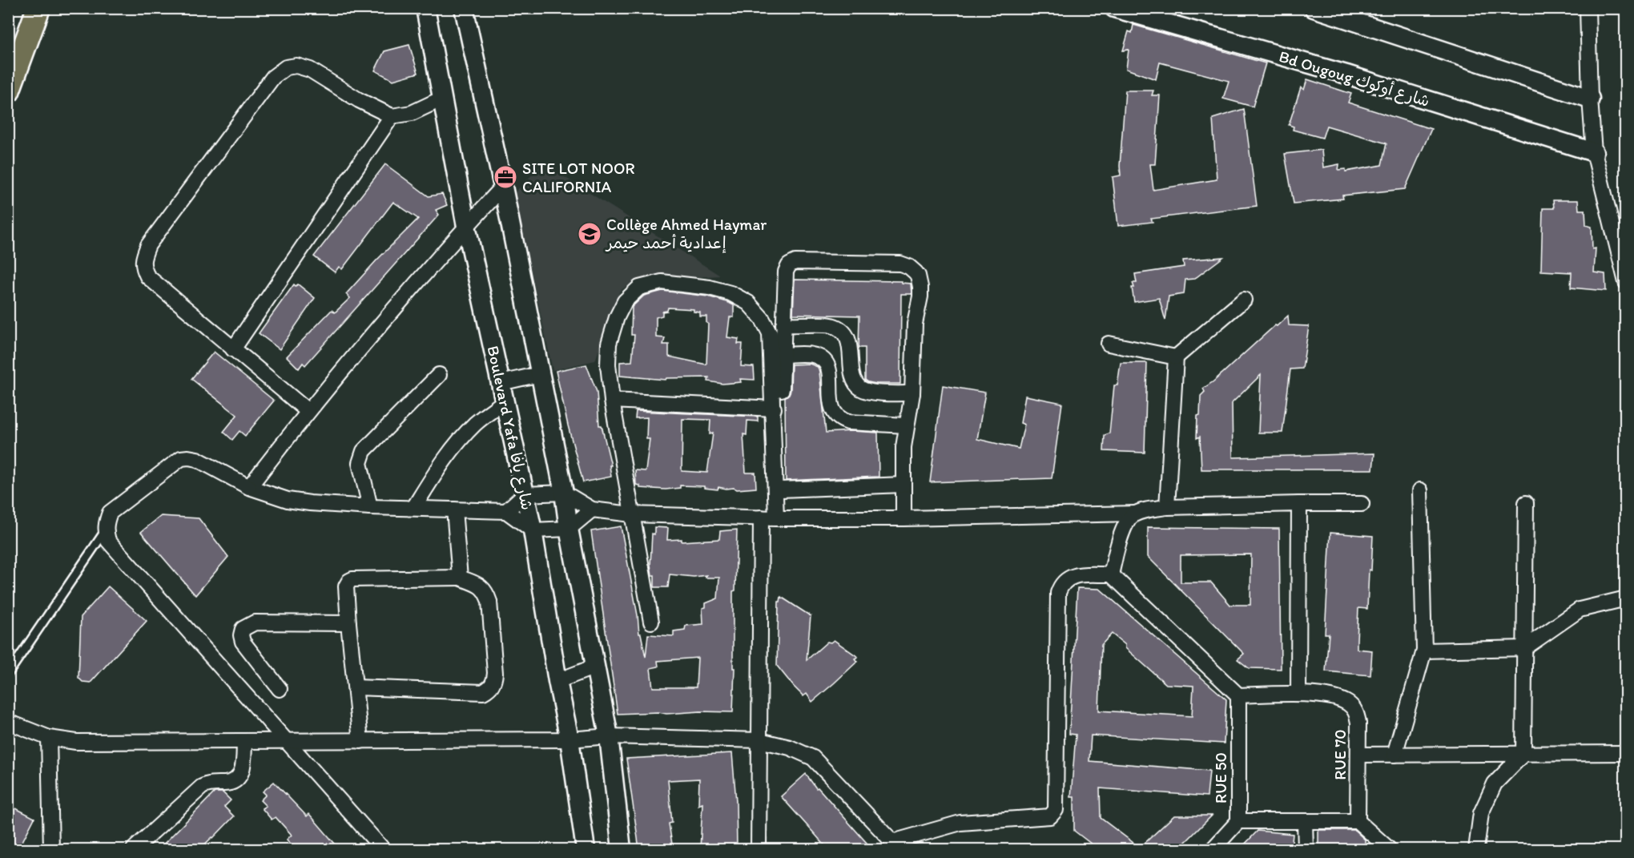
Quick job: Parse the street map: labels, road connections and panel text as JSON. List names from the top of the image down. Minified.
{"streets":{"street":["Bd Ougoug شارع أوكوك","Boulevard Yafa شارع يافا","RUE 70","RUE 50"]},"crossings":[["RUE 70","RUE 50"]],"places":{"office":["SITE LOT NOOR CALIFORNIA"],"school or university":["Collège Ahmed Haymar إعدادية أحمد حيمر"]}}
